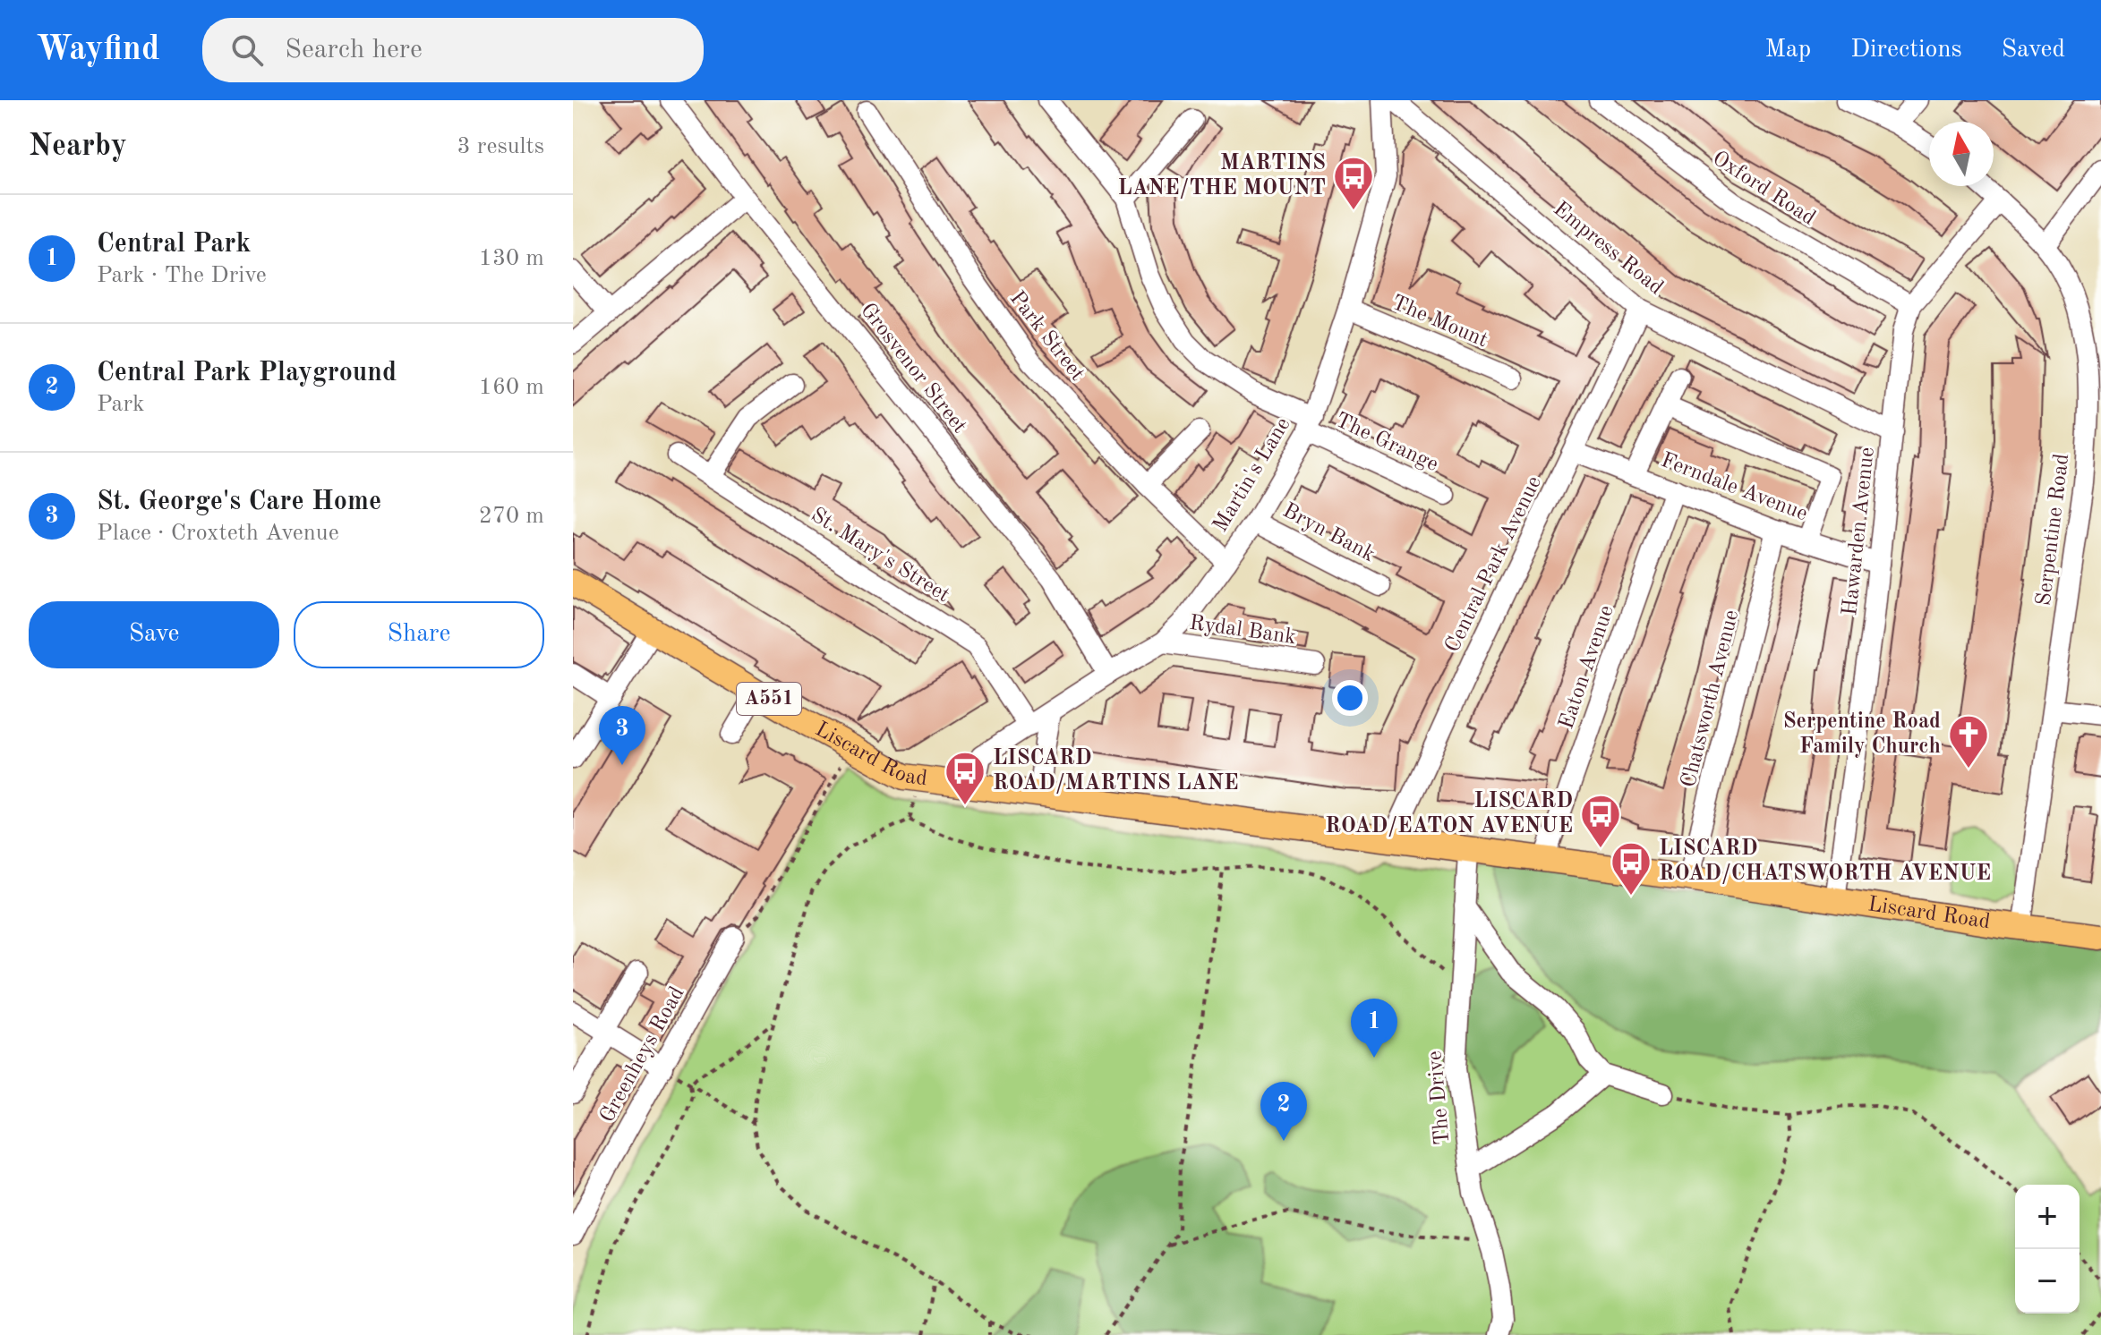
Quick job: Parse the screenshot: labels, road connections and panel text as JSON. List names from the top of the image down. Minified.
{"streets":{"main road":["A551","Liscard Road"],"street":["Oxford Road","Empress Road","The Mount","Park Street","Grosvenor Street","The Grange","Martin's Lane","Ferndale Avenue","Serpentine Road","Hawarden Avenue","Bryn Bank","St. Mary's Street","Central Park Avenue","Rydal Bank","Eaton Avenue","Chatsworth Avenue","Greenheys Road","The Drive"]},"crossings":[["Oxford Road","Hawarden Avenue"],["Empress Road","Hawarden Avenue"],["Empress Road","Central Park Avenue"],["The Mount","Martin's Lane"],["Park Street","Martin's Lane"],["Grosvenor Street","Martin's Lane"],["The Grange","Martin's Lane"],["Martin's Lane","Bryn Bank"],["Martin's Lane","St. Mary's Street"],["Martin's Lane","Rydal Bank"],["Martin's Lane","Liscard Road"],["Ferndale Avenue","Hawarden Avenue"],["Ferndale Avenue","Central Park Avenue"],["Ferndale Avenue","Eaton Avenue"],["Ferndale Avenue","Chatsworth Avenue"],["Serpentine Road","Hawarden Avenue"],["Serpentine Road","Liscard Road"],["Hawarden Avenue","Liscard Road"],["Central Park Avenue","Liscard Road"],["Eaton Avenue","Liscard Road"],["Chatsworth Avenue","Liscard Road"],["Liscard Road","The Drive"]],"places":{"bus stop":["MARTINS LANE/THE MOUNT","LISCARD ROAD/MARTINS LANE","LISCARD ROAD/EATON AVENUE","LISCARD ROAD/CHATSWORTH AVENUE"],"church":["Serpentine Road Family Church"]},"north":"top","page":{"header":"Wayfind","search":"Search here","nav":["Map","Directions","Saved"],"heading":["Nearby","3 results"],"list":[{"mark":"1","name":"Central Park","note":"Park · The Drive","value":"130 m"},{"mark":"2","name":"Central Park Playground","note":"Park","value":"160 m"},{"mark":"3","name":"St. George's Care Home","note":"Place · Croxteth Avenue","value":"270 m"}],"buttons":["Save","Share"],"pins":["3","1","2"],"map_buttons":["+","−"]}}
